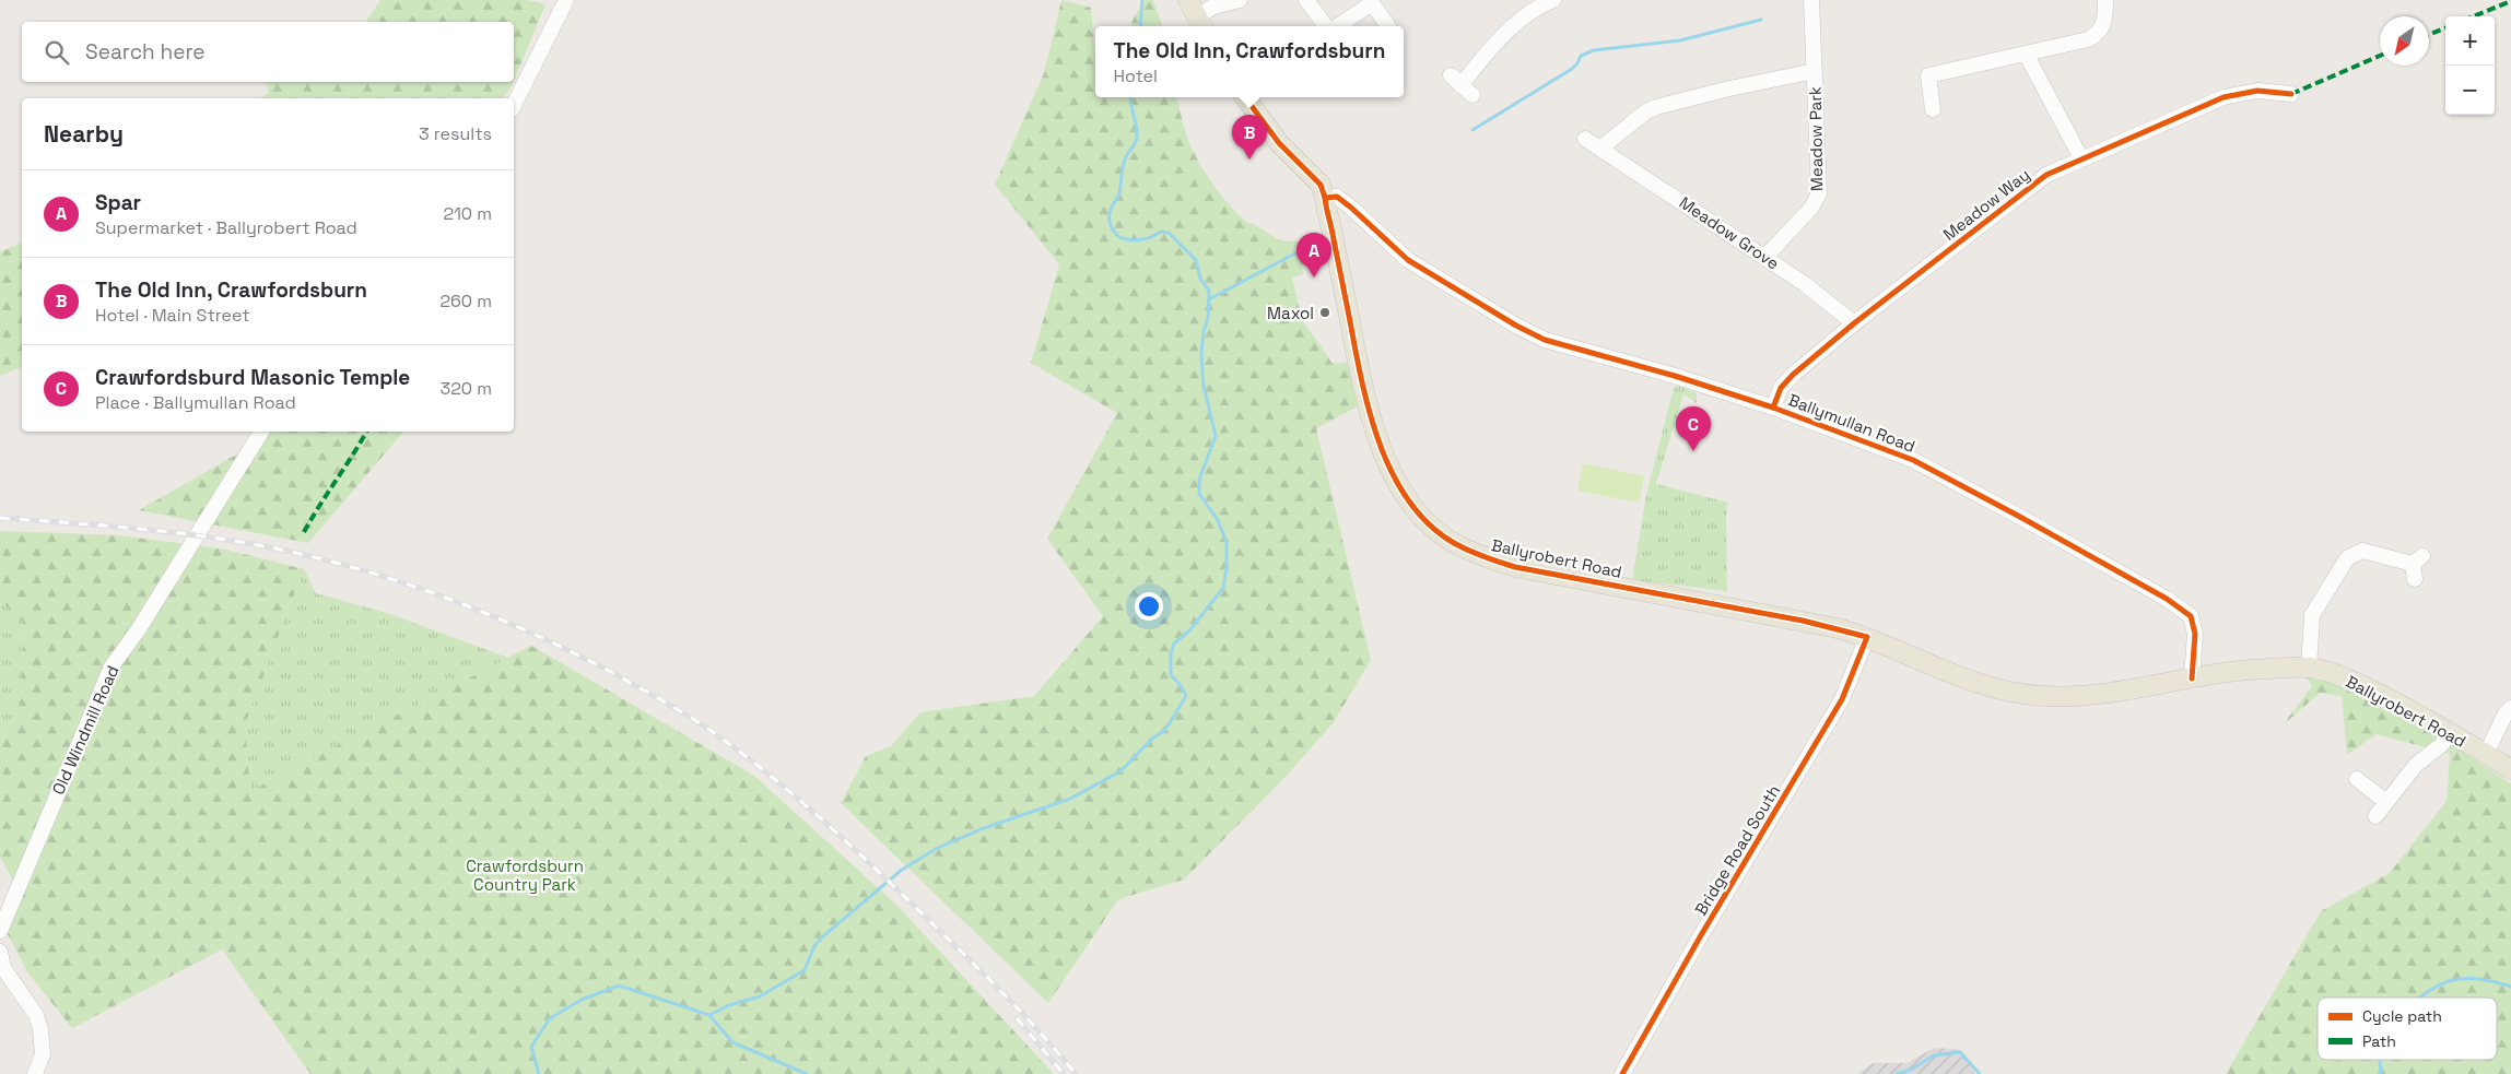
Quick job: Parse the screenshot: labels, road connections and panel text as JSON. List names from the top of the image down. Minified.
{"streets":{"main road":["Ballyrobert Road"],"street":["Meadow Park","Meadow Way","Meadow Grove","Ballymullan Road","Old Windmill Road","Bridge Road South"]},"crossings":[["Meadow Park","Meadow Grove"],["Meadow Way","Meadow Grove"],["Meadow Way","Ballymullan Road"],["Ballymullan Road","Ballyrobert Road"],["Ballyrobert Road","Bridge Road South"]],"parks":["Crawfordsburn Country Park"],"places":["Maxol"],"legend":["Cycle path","Path"],"north":"bottom left","page":{"map_buttons":["+","−"],"search":"Search here","popup":["The Old Inn, Crawfordsburn","Hotel"],"heading":["Nearby","3 results"],"pins":["B","A","C"],"list":[{"mark":"A","name":"Spar","note":"Supermarket · Ballyrobert Road","value":"210 m"},{"mark":"B","name":"The Old Inn, Crawfordsburn","note":"Hotel · Main Street","value":"260 m"},{"mark":"C","name":"Crawfordsburd Masonic Temple","note":"Place · Ballymullan Road","value":"320 m"}]}}
